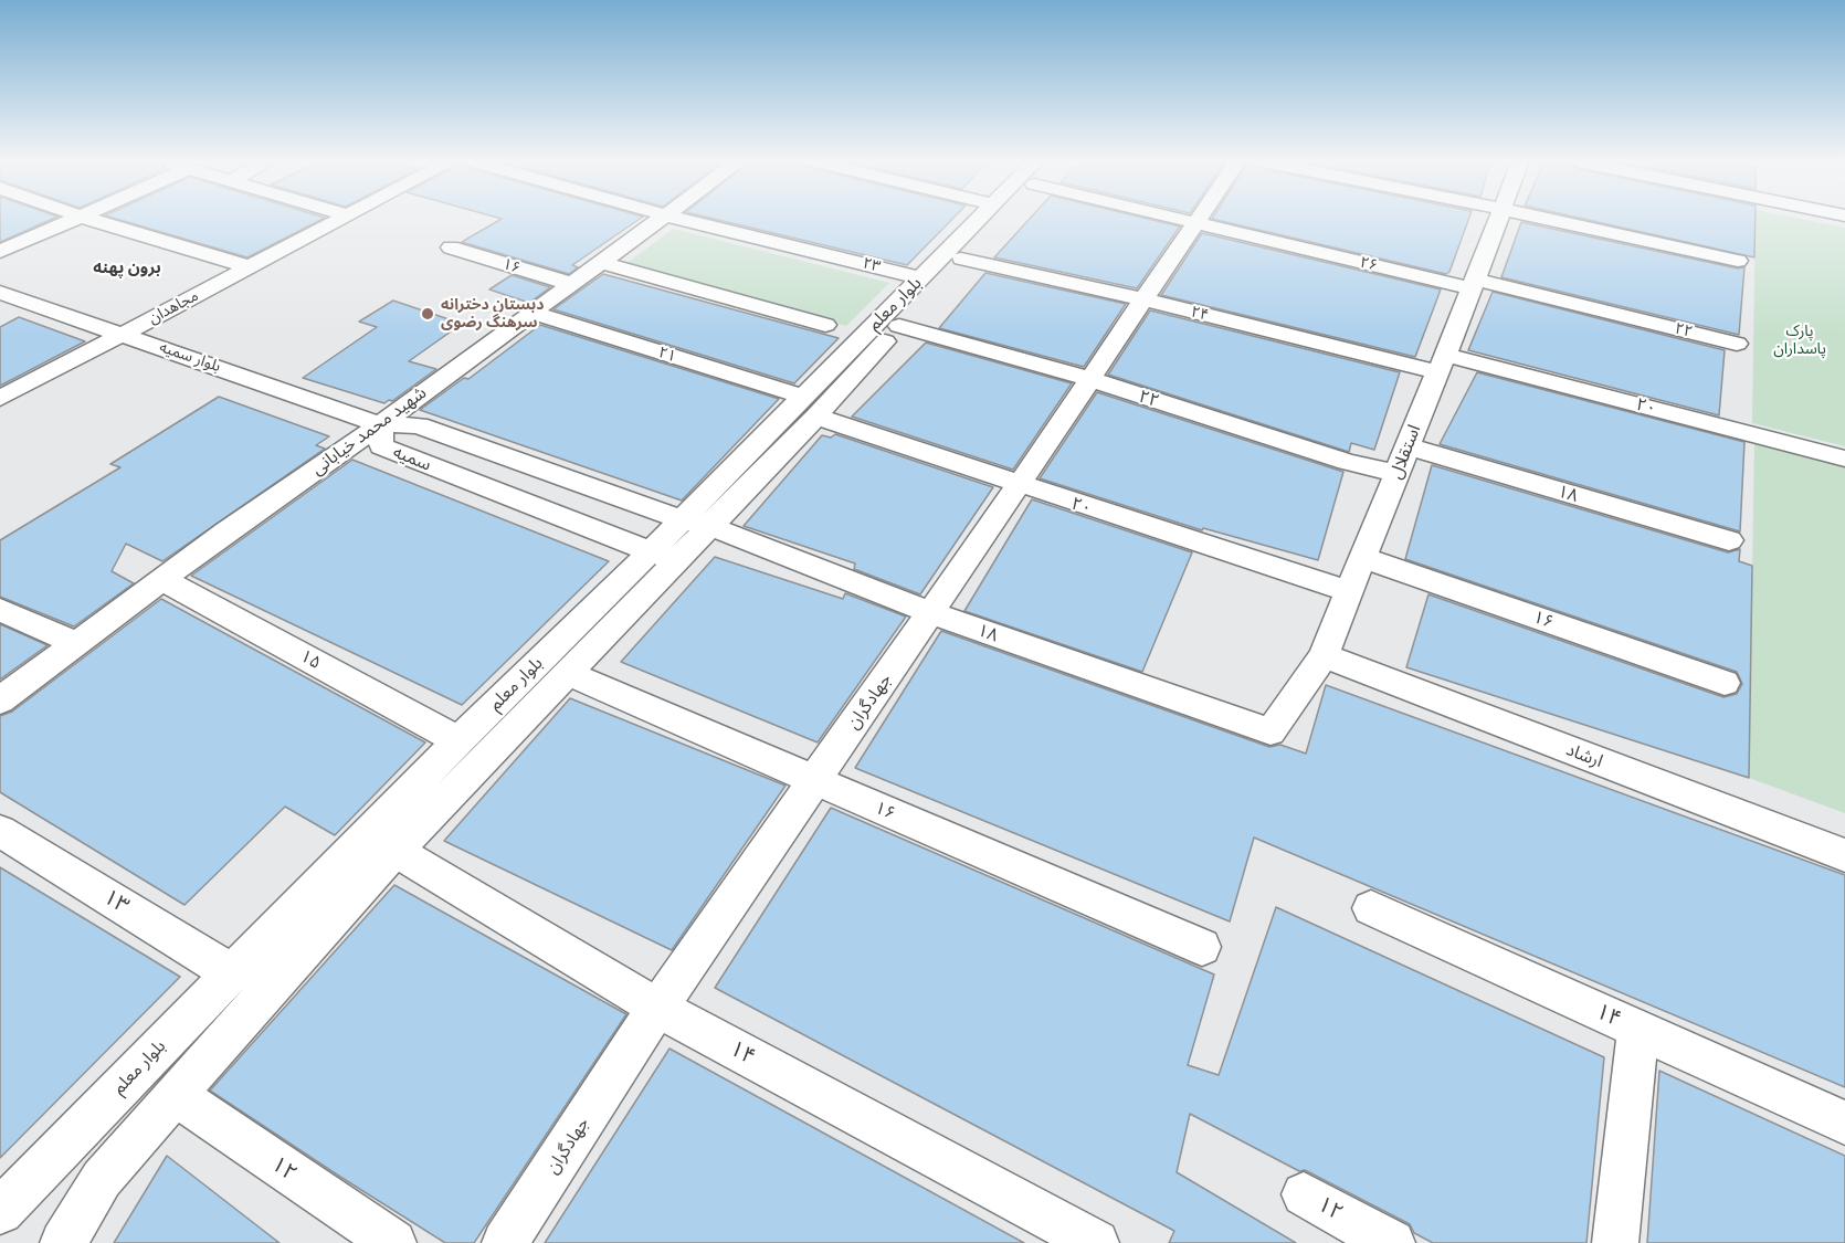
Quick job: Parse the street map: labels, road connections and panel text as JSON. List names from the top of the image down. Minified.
{"streets":{"street":["۲۶","۲۳","۱۶","بلوار معلم","مجاهدان","۲۴","۲۲","۲۱","بلوار سمیه","۲۰","شهید محمد خیابانی","استقلال","سمیه","۱۸","۱۵","جهادگران","ارشاد","۱۳","۱۴","۱۲"]},"crossings":[["۲۶","۲۲"],["۲۶","استقلال"],["۲۶","جهادگران"],["۲۳","بلوار معلم"],["۲۳","۲۲"],["۱۶","بلوار معلم"],["۱۶","شهید محمد خیابانی"],["۱۶","استقلال"],["۱۶","جهادگران"],["بلوار معلم","۲۴"],["بلوار معلم","۲۲"],["بلوار معلم","۲۱"],["بلوار معلم","۲۰"],["بلوار معلم","سمیه"],["بلوار معلم","۱۸"],["بلوار معلم","۱۵"],["بلوار معلم","۱۳"],["بلوار معلم","۱۴"],["بلوار معلم","۱۲"],["مجاهدان","بلوار سمیه"],["۲۴","۲۰"],["۲۴","استقلال"],["۲۴","جهادگران"],["۲۲","استقلال"],["۲۲","جهادگران"],["۲۱","۲۰"],["۲۱","شهید محمد خیابانی"],["بلوار سمیه","شهید محمد خیابانی"],["بلوار سمیه","سمیه"],["۲۰","استقلال"],["۲۰","جهادگران"],["شهید محمد خیابانی","سمیه"],["شهید محمد خیابانی","۱۵"],["استقلال","۱۸"],["استقلال","ارشاد"],["سمیه","۱۸"],["۱۸","جهادگران"],["جهادگران","۱۴"]],"districts":["برون پهنه"],"parks":["پارک پاسداران"],"places":["دبستان دخترانه سرهنگ رضوی"]}
